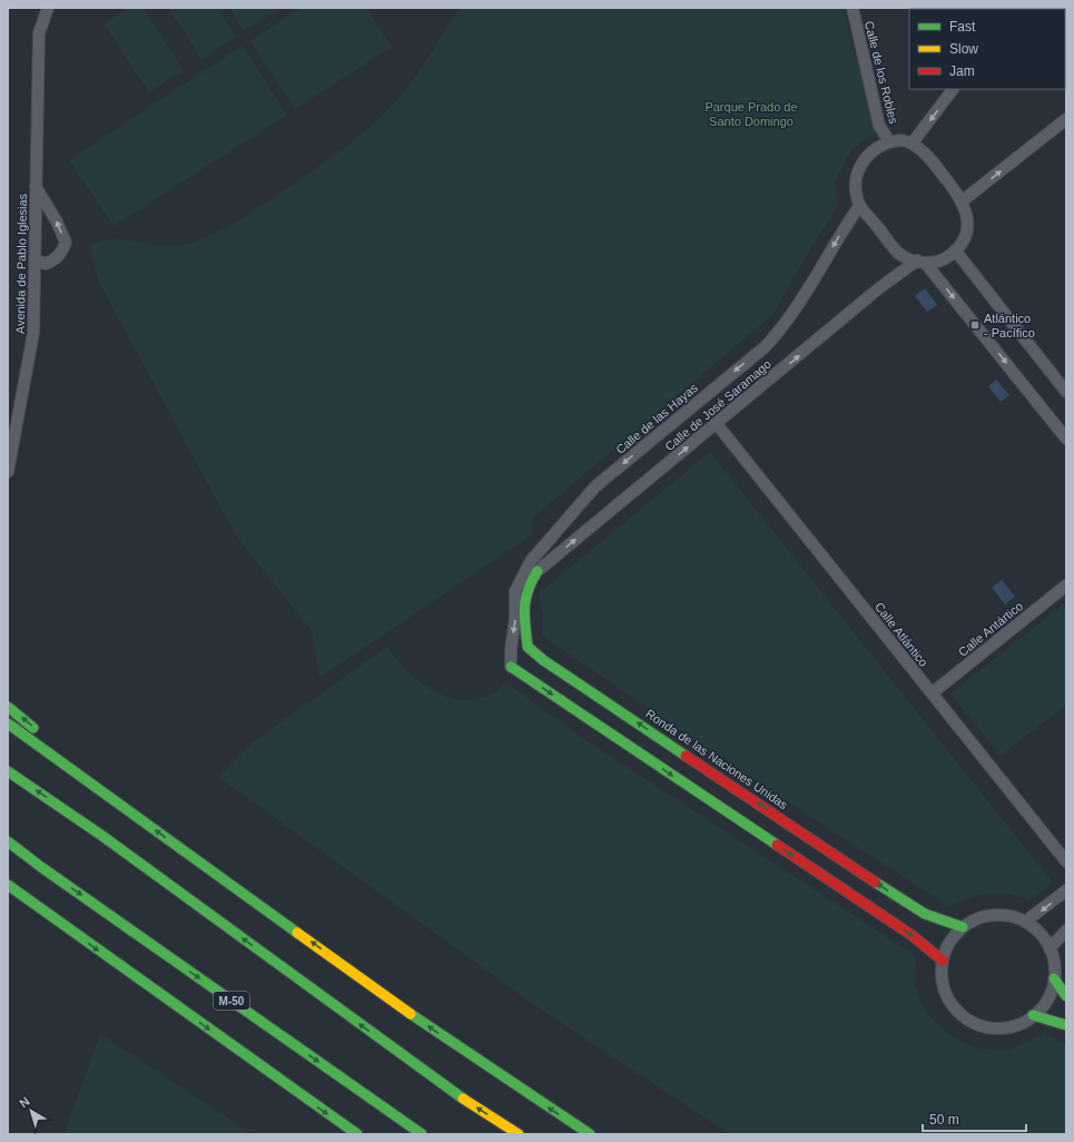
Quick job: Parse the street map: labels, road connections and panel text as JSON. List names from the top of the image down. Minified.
{"streets":{"main road":["Ronda de las Naciones Unidas","M-50"],"street":["Calle de los Robles","Avenida de Pablo Iglesias","Calle de José Saramago","Calle de las Hayas","Calle Antártico","Calle Atlántico"]},"crossings":[["Calle de los Robles","Calle de José Saramago"],["Calle de los Robles","Calle de las Hayas"],["Calle de José Saramago","Calle de las Hayas"],["Calle de José Saramago","Calle Atlántico"],["Calle de José Saramago","Ronda de las Naciones Unidas"],["Calle Antártico","Calle Atlántico"]],"one_way":["Calle de José Saramago","Calle de las Hayas"],"parks":["Parque Prado de Santo Domingo"],"places":{"transit":["Atlántico - Pacífico"]},"legend":["Fast","Slow","Jam"],"scale_bar":"50 m","north":"top left"}
